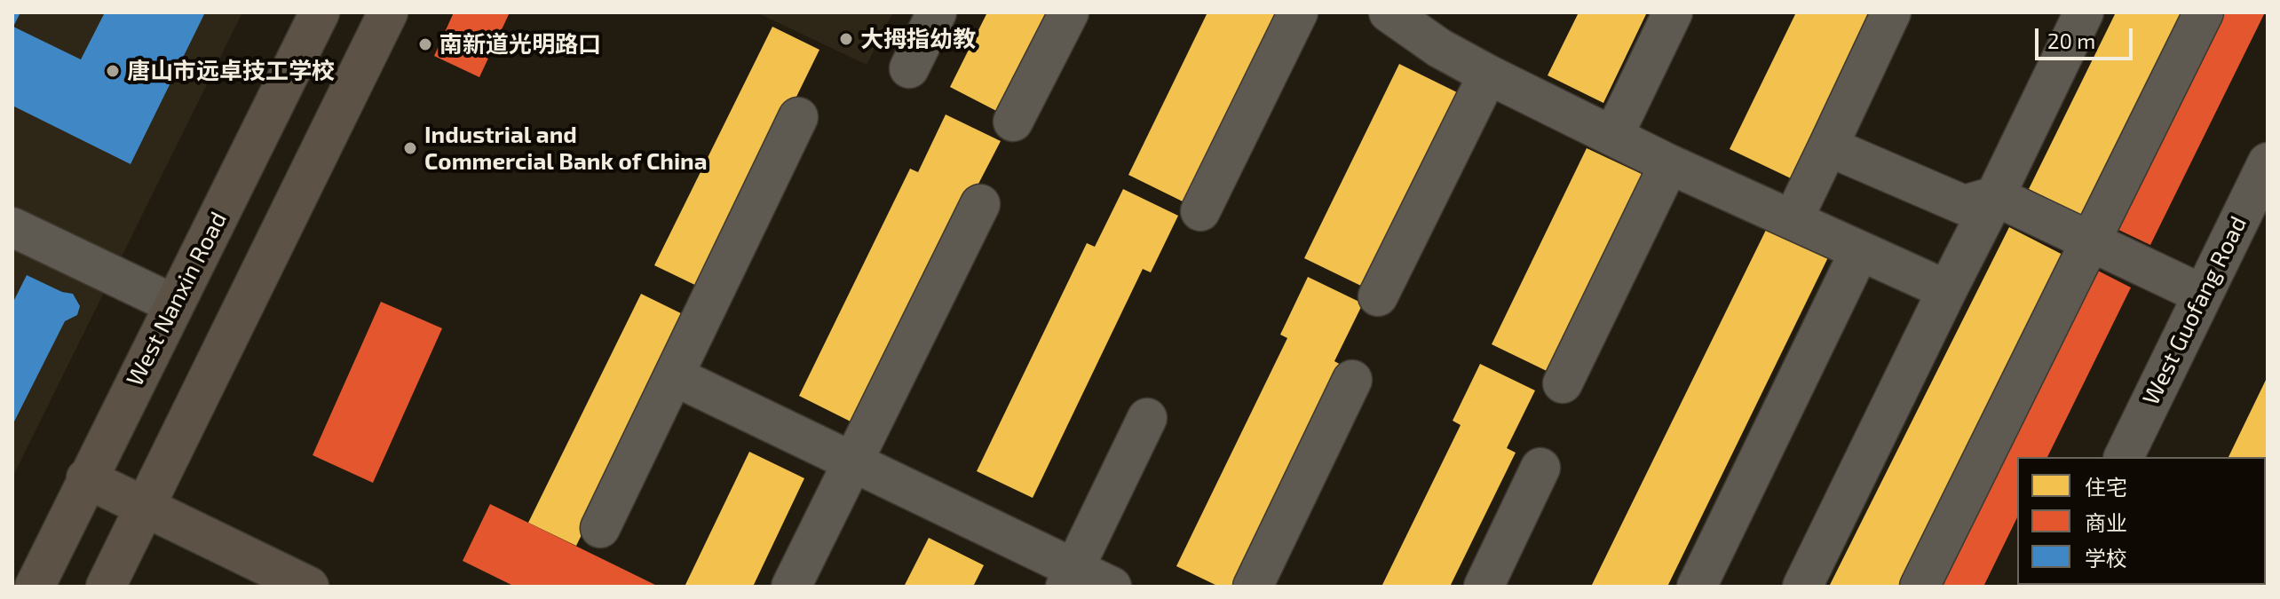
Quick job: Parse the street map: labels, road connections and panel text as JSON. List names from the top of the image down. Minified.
{"streets":{"main road":["West Nanxin Road"],"street":["West Guofang Road"]},"places":["大拇指幼教","南新道光明路口","唐山市远卓技工学校","Industrial and Commercial Bank of China"],"legend":["住宅","商业","学校"],"scale_bar":"20 m"}
